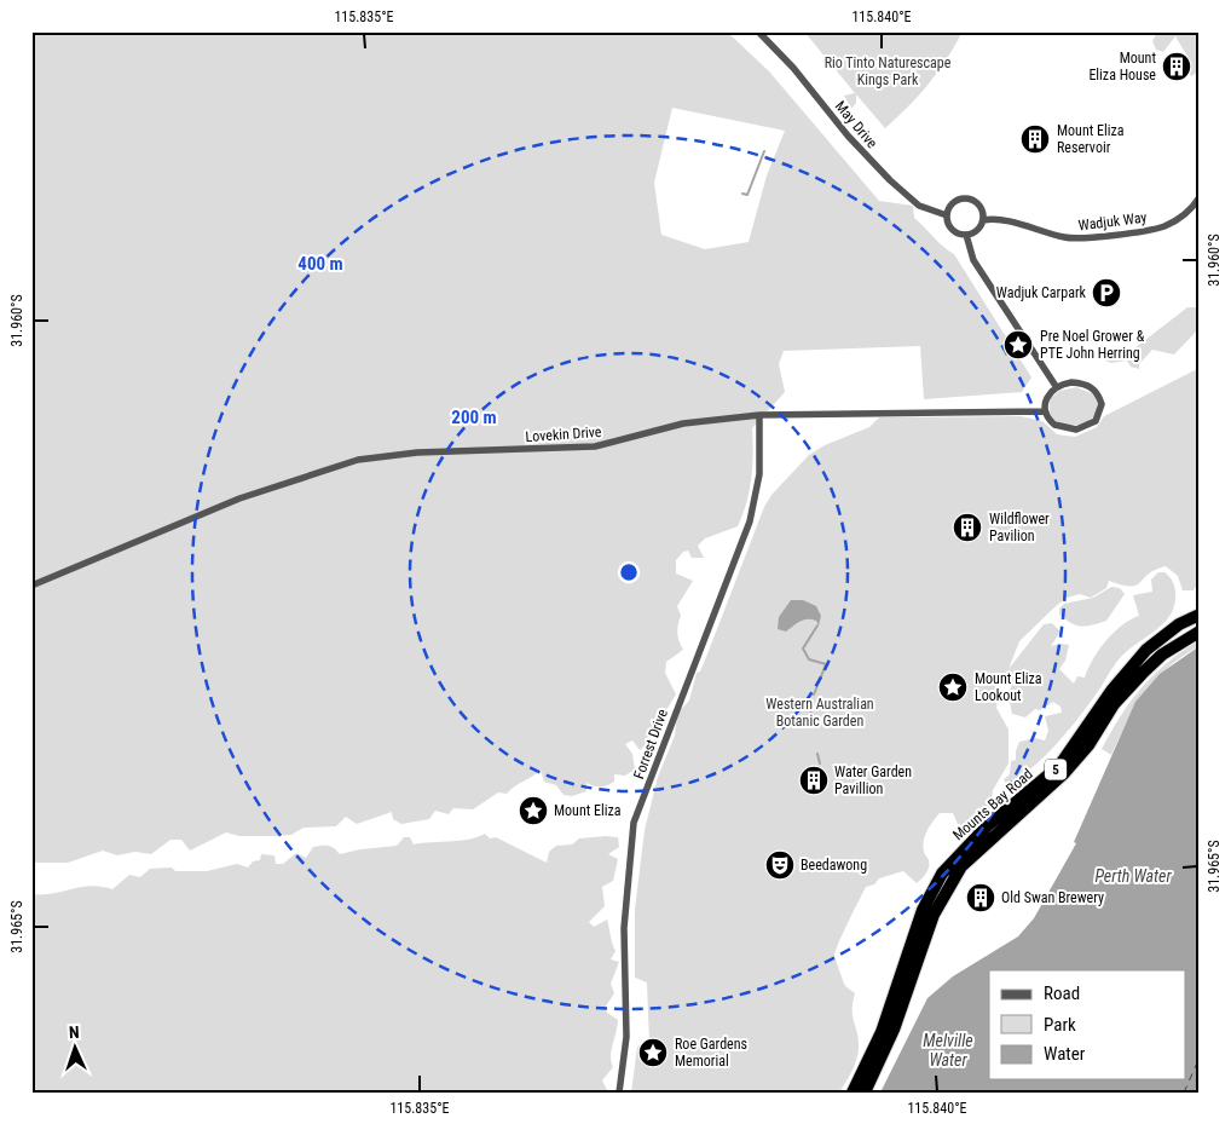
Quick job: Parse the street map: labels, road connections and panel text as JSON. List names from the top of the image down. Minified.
{"streets":{"highway":["5","Mounts Bay Road"],"street":["May Drive","Wadjuk Way","Lovekin Drive","Forrest Drive"]},"crossings":[["May Drive","Wadjuk Way"],["Lovekin Drive","Forrest Drive"]],"water":["Perth Water","Melville Water"],"parks":["Rio Tinto Naturescape Kings Park","Western Australian Botanic Garden"],"places":{"building":["Mount Eliza House","Mount Eliza Reservoir","Wildflower Pavilion","Water Garden Pavillion","Old Swan Brewery"],"parking":["Wadjuk Carpark"],"place":["Pre Noel Grower & PTE John Herring","Mount Eliza Lookout","Mount Eliza","Roe Gardens Memorial"],"theatre":["Beedawong"]},"legend":["Road","Park","Water"],"north":"top","coordinates":["115.835°E","115.840°E","31.960°S","31.965°S"],"rings":["400 m","200 m"]}
